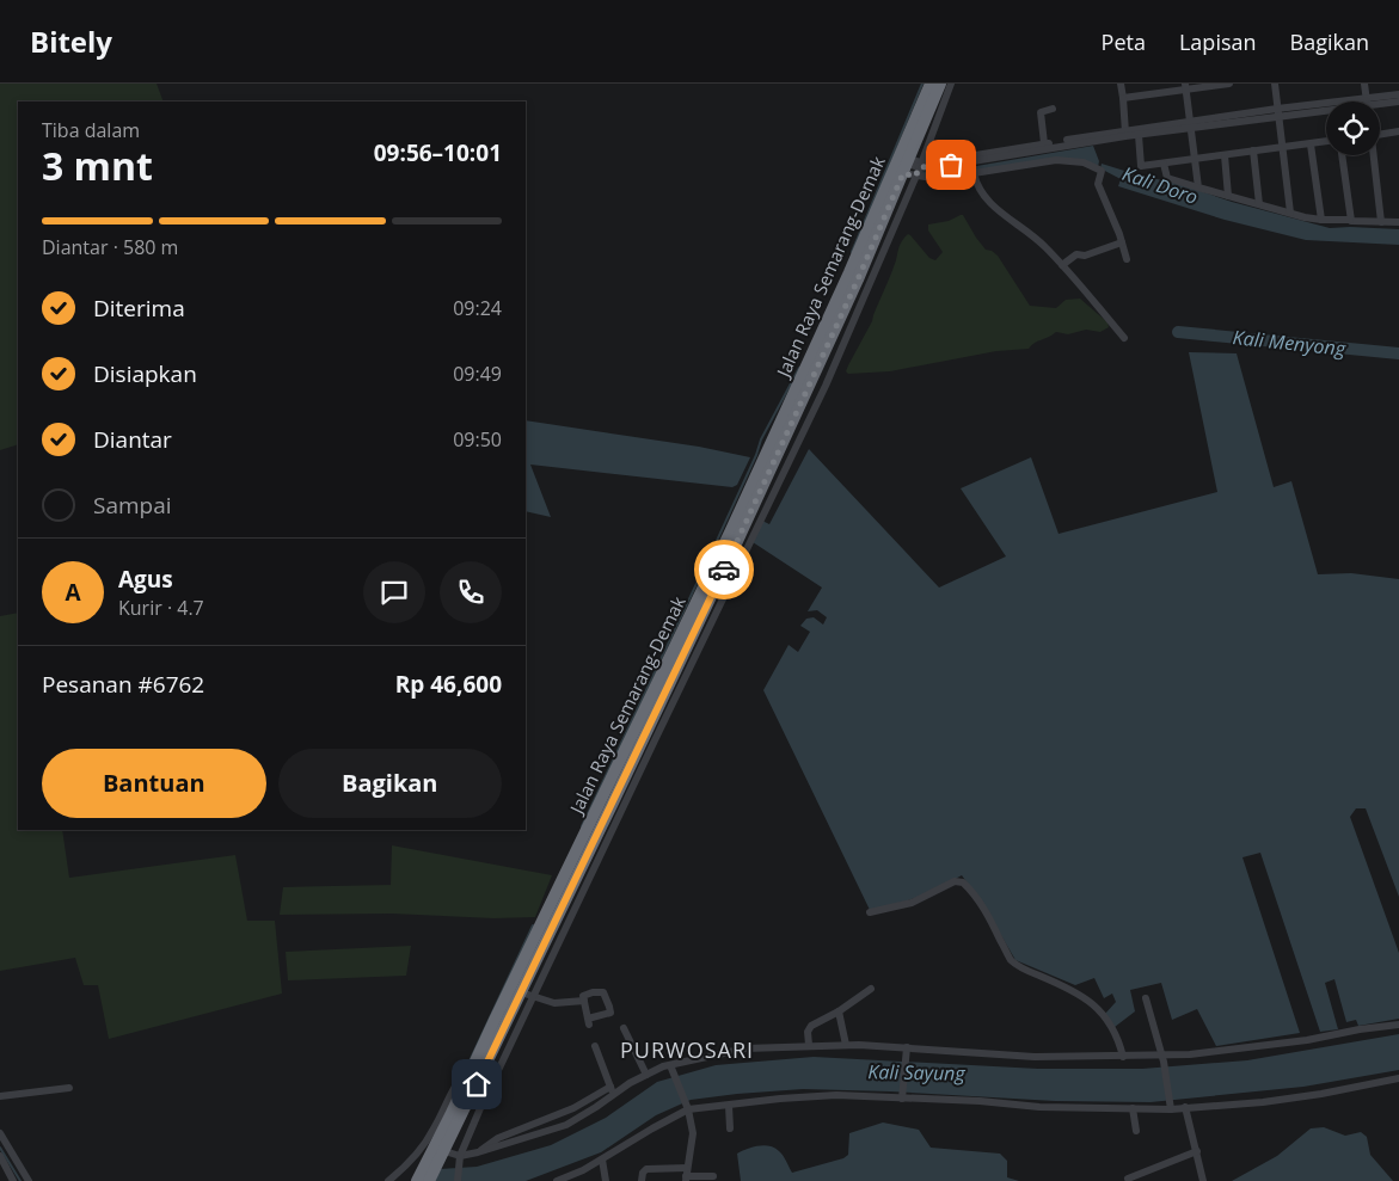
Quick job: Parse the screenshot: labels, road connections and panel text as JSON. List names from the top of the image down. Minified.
{"streets":{"highway":["Jalan Raya Semarang-Demak"]},"districts":["PURWOSARI"],"water":["Kali Doro","Kali Menyong","Kali Sayung"],"page":{"header":"Bitely","nav":["Peta","Lapisan","Bagikan"],"heading":["3 mnt","Tiba dalam","09:56–10:01"],"panel":["Agus","Kurir · 4.7","Pesanan #6762","Rp 46,600"],"bar":"Diantar · 580 m","list":[["Diterima","09:24"],["Disiapkan","09:49"],["Diantar","09:50"],"Sampai"],"round":"A","buttons":["Bantuan","Bagikan"]}}
